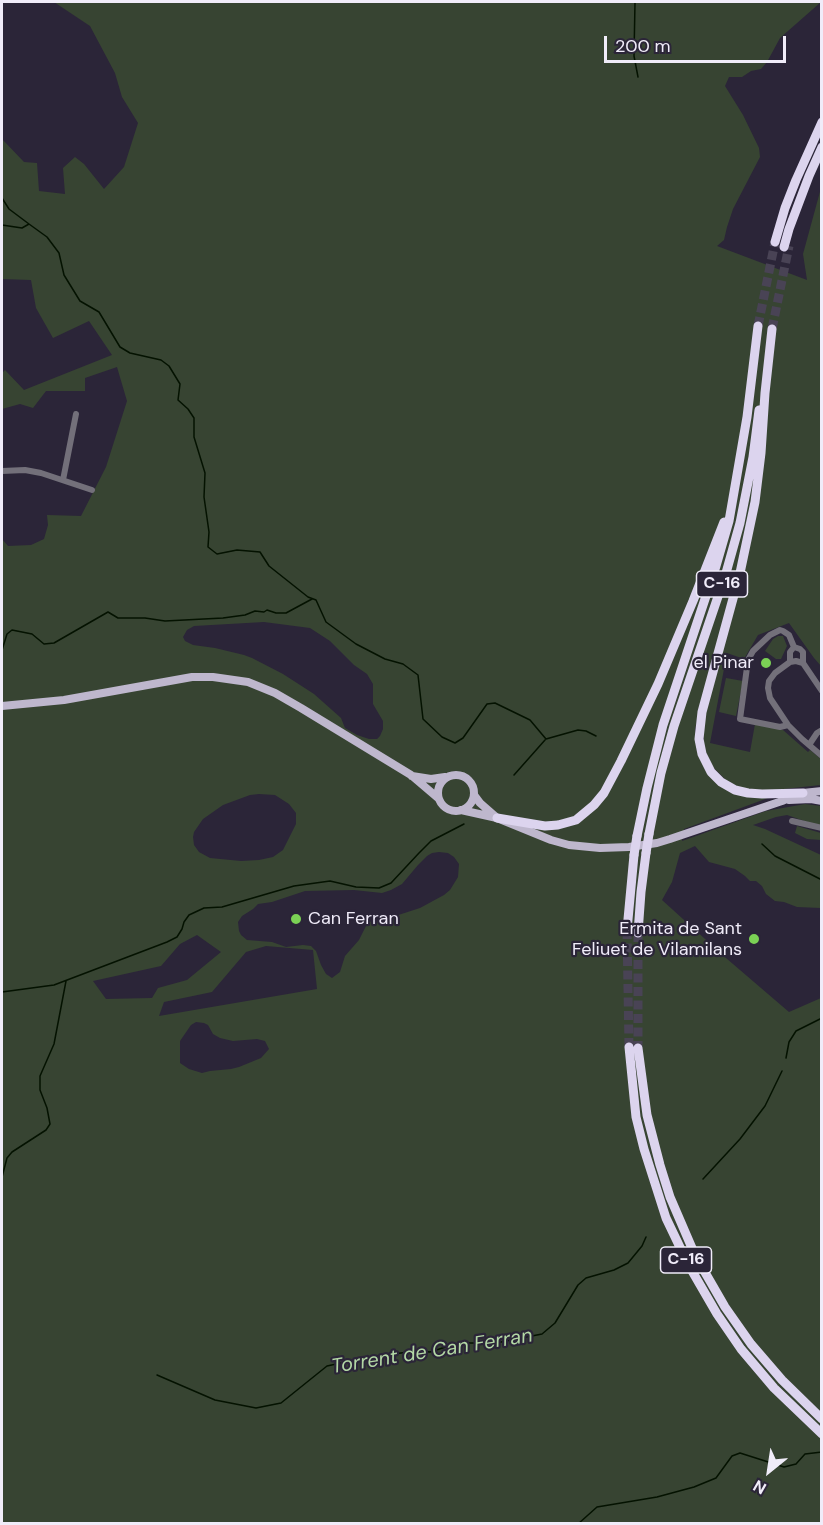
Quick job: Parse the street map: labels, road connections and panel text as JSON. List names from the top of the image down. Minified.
{"streets":{"highway":["C-16"]},"water":["Torrent de Can Ferran"],"places":["el Pinar","Can Ferran","Ermita de Sant Feliuet de Vilamilans"],"scale_bar":"200 m","north":"bottom left"}
